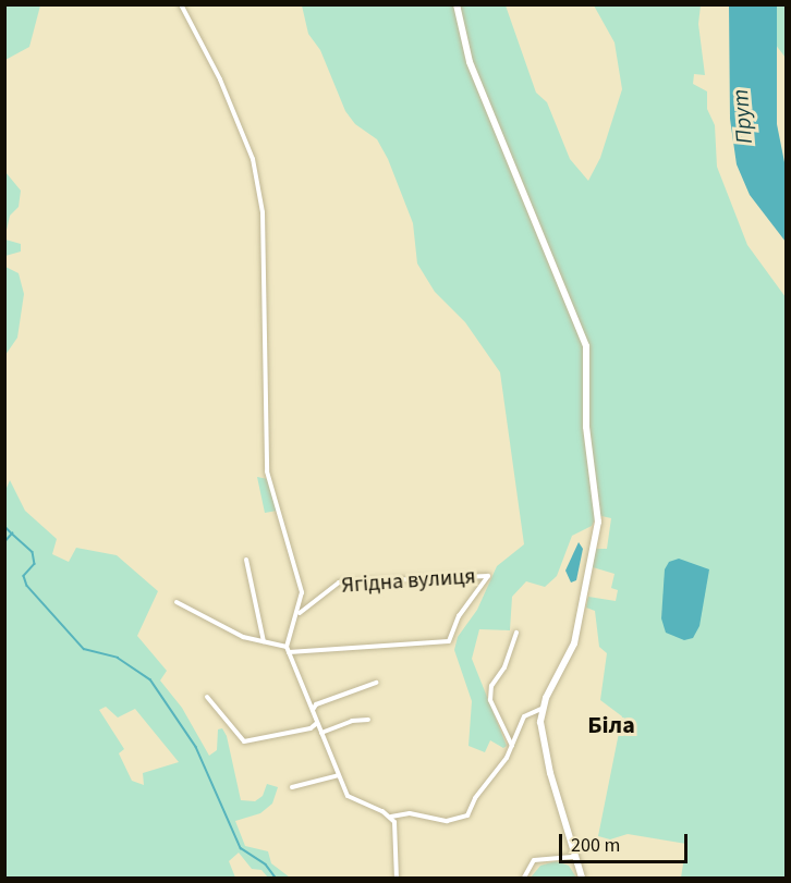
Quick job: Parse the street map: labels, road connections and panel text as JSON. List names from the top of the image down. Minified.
{"streets":{"street":["Ягідна вулиця"]},"districts":["Біла"],"water":["Прут"],"scale_bar":"200 m"}
